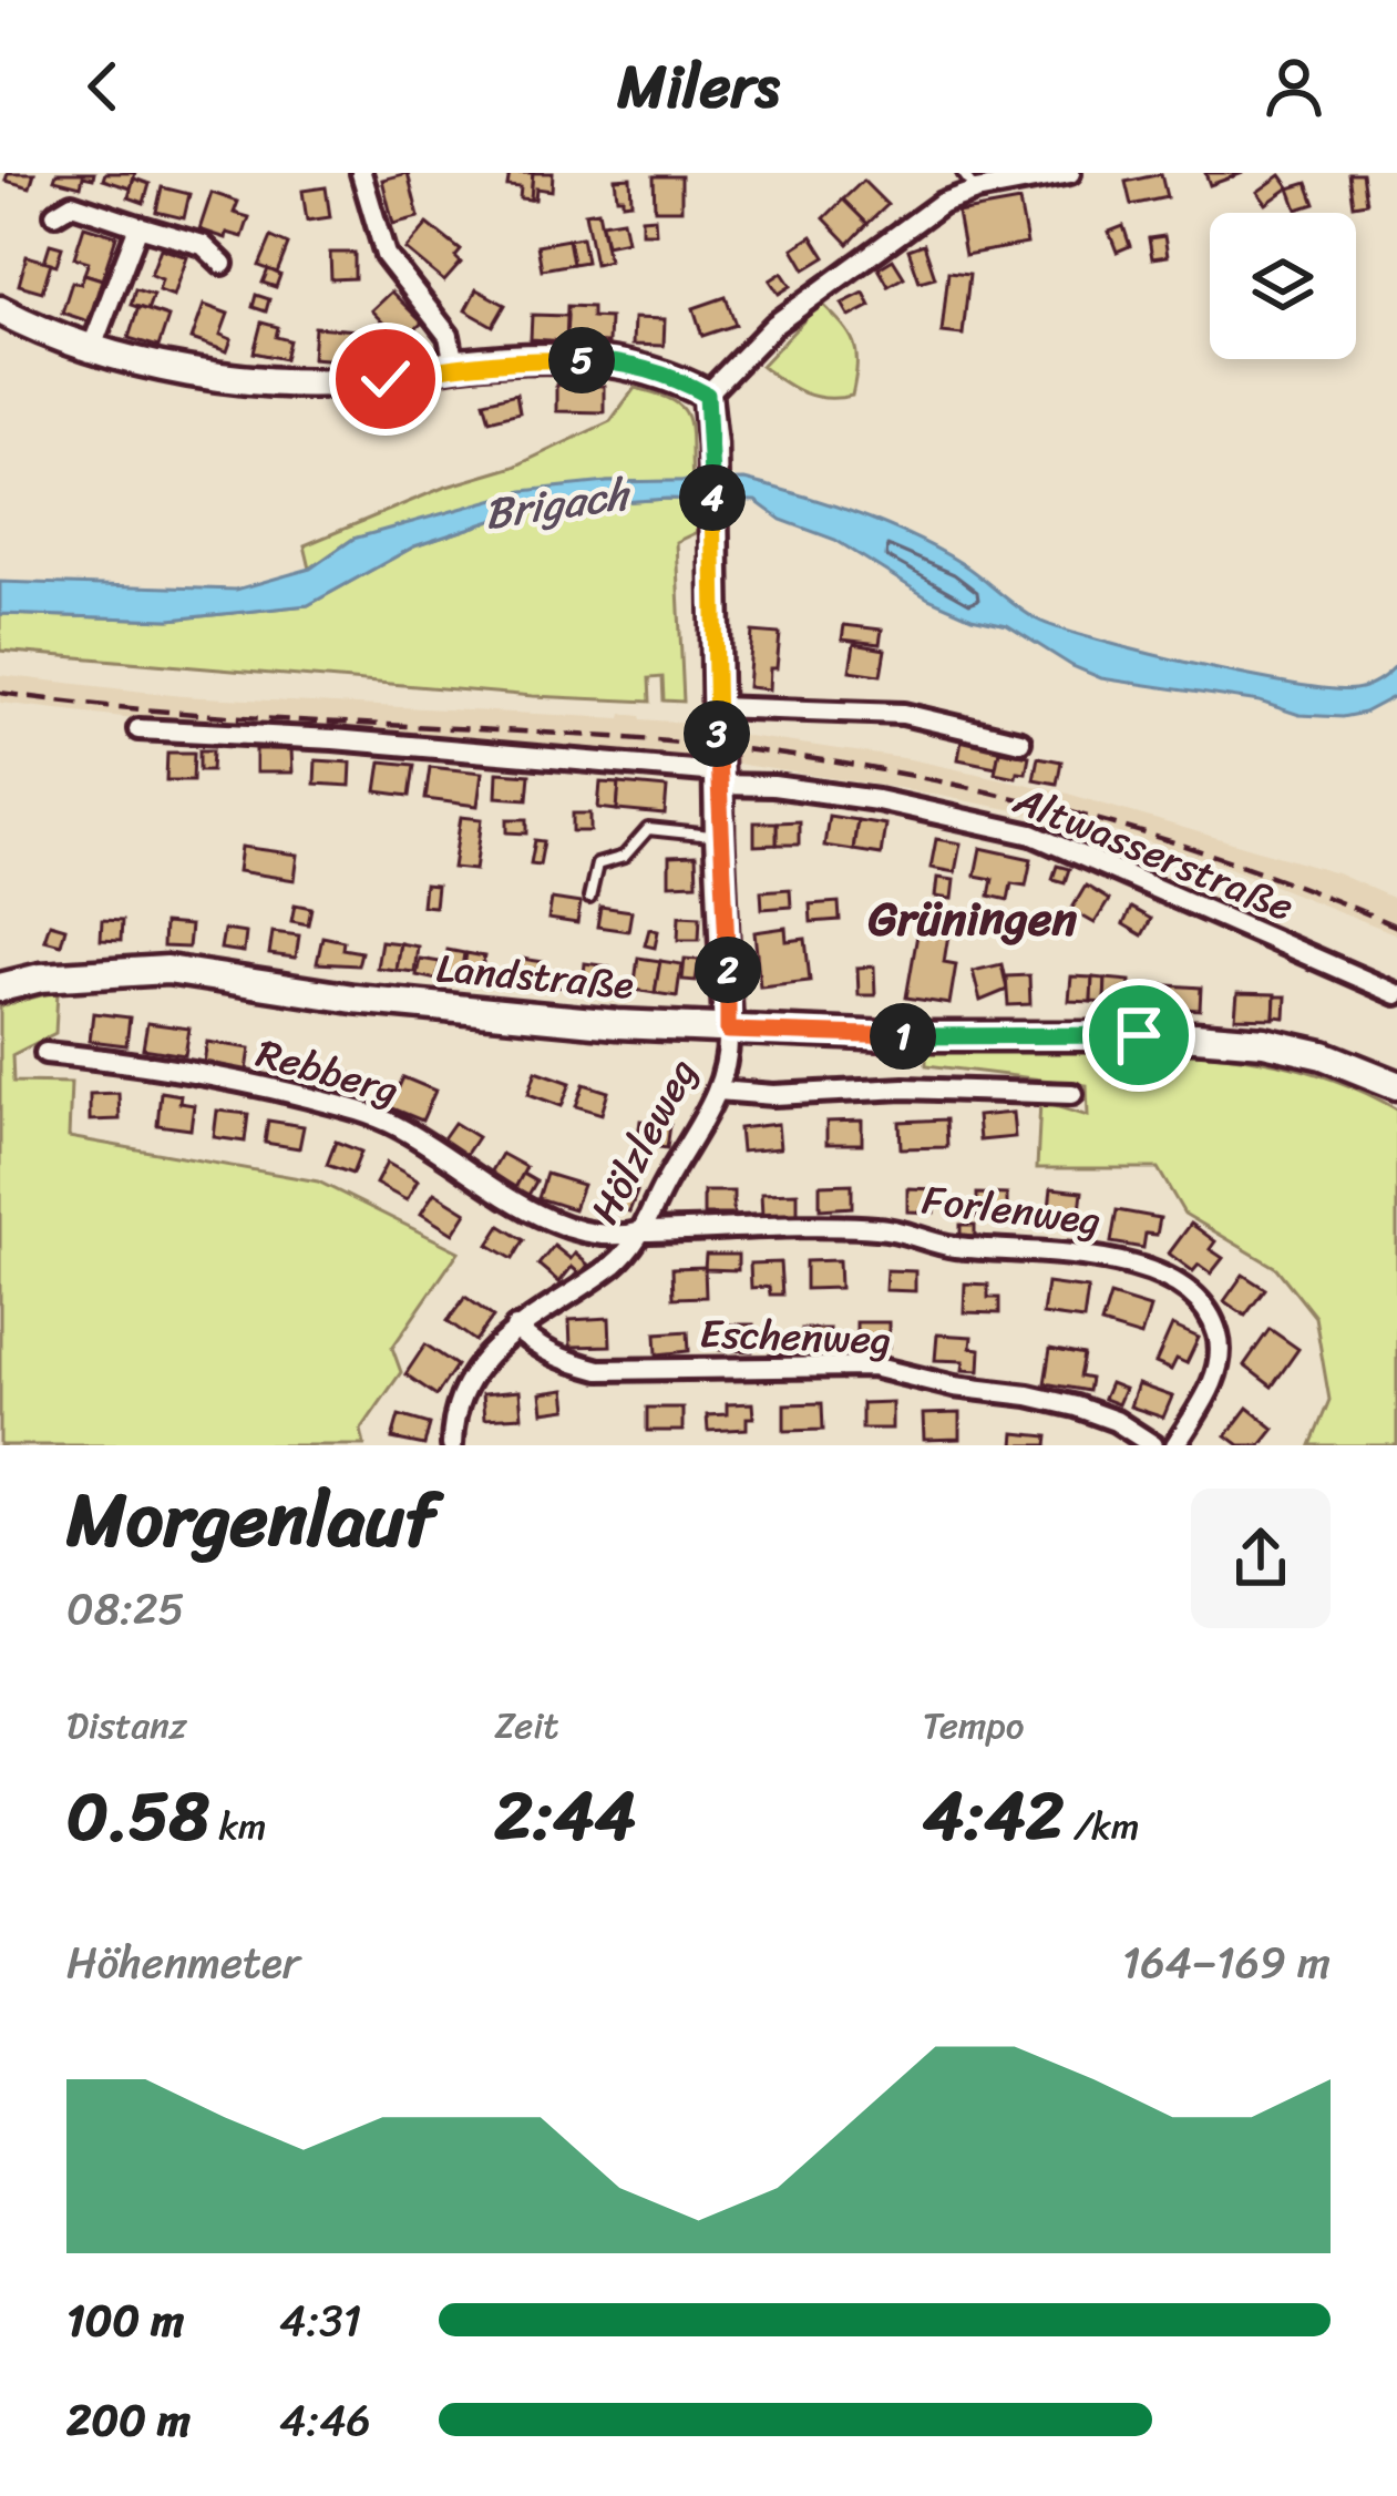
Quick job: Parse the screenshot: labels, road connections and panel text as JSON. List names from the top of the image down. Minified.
{"streets":{"main road":["Landstraße"],"street":["Altwasserstraße","Rebberg","Hölzleweg","Forlenweg","Eschenweg"]},"crossings":[["Landstraße","Hölzleweg"],["Rebberg","Hölzleweg"],["Rebberg","Forlenweg"],["Hölzleweg","Forlenweg"],["Hölzleweg","Eschenweg"]],"districts":["Grüningen"],"water":["Brigach"],"page":{"header":"Milers","pins":["5","4","3","2","1"],"heading":["Morgenlauf","08:25"],"stats":[["Distanz","0.58 km"],["Zeit","2:44"],["Tempo","4:42 /km"]],"chart":["Höhenmeter","164–169 m"],"list":[{"name":"100 m","note":"4:31"},{"name":"200 m","note":"4:46"}]}}
